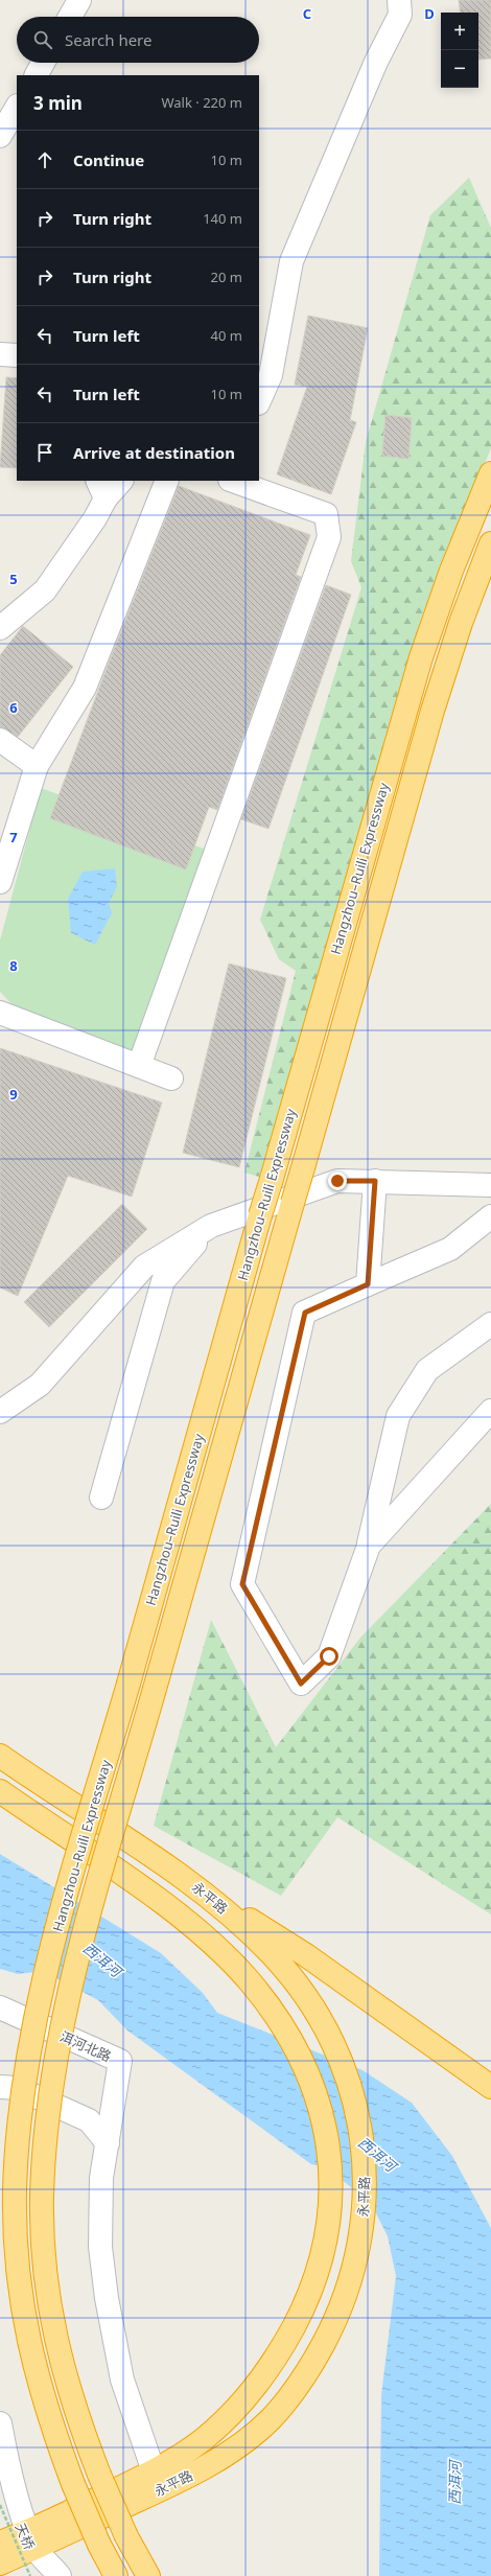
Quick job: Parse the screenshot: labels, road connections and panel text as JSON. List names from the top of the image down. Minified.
{"streets":{"highway":["Hangzhou–Ruili Expressway","永平路"],"street":["洱河北路"],"path":["天桥"]},"water":["西洱河"],"page":{"map_buttons":["+","−"],"search":"Search here","heading":["3 min","Walk · 220 m"],"list":[["Continue","10 m"],["Turn right","140 m"],["Turn right","20 m"],["Turn left","40 m"],["Turn left","10 m"],"Arrive at destination"]},"grid":{"columns":["C","D"],"rows":["5","6","7","8","9"]}}
